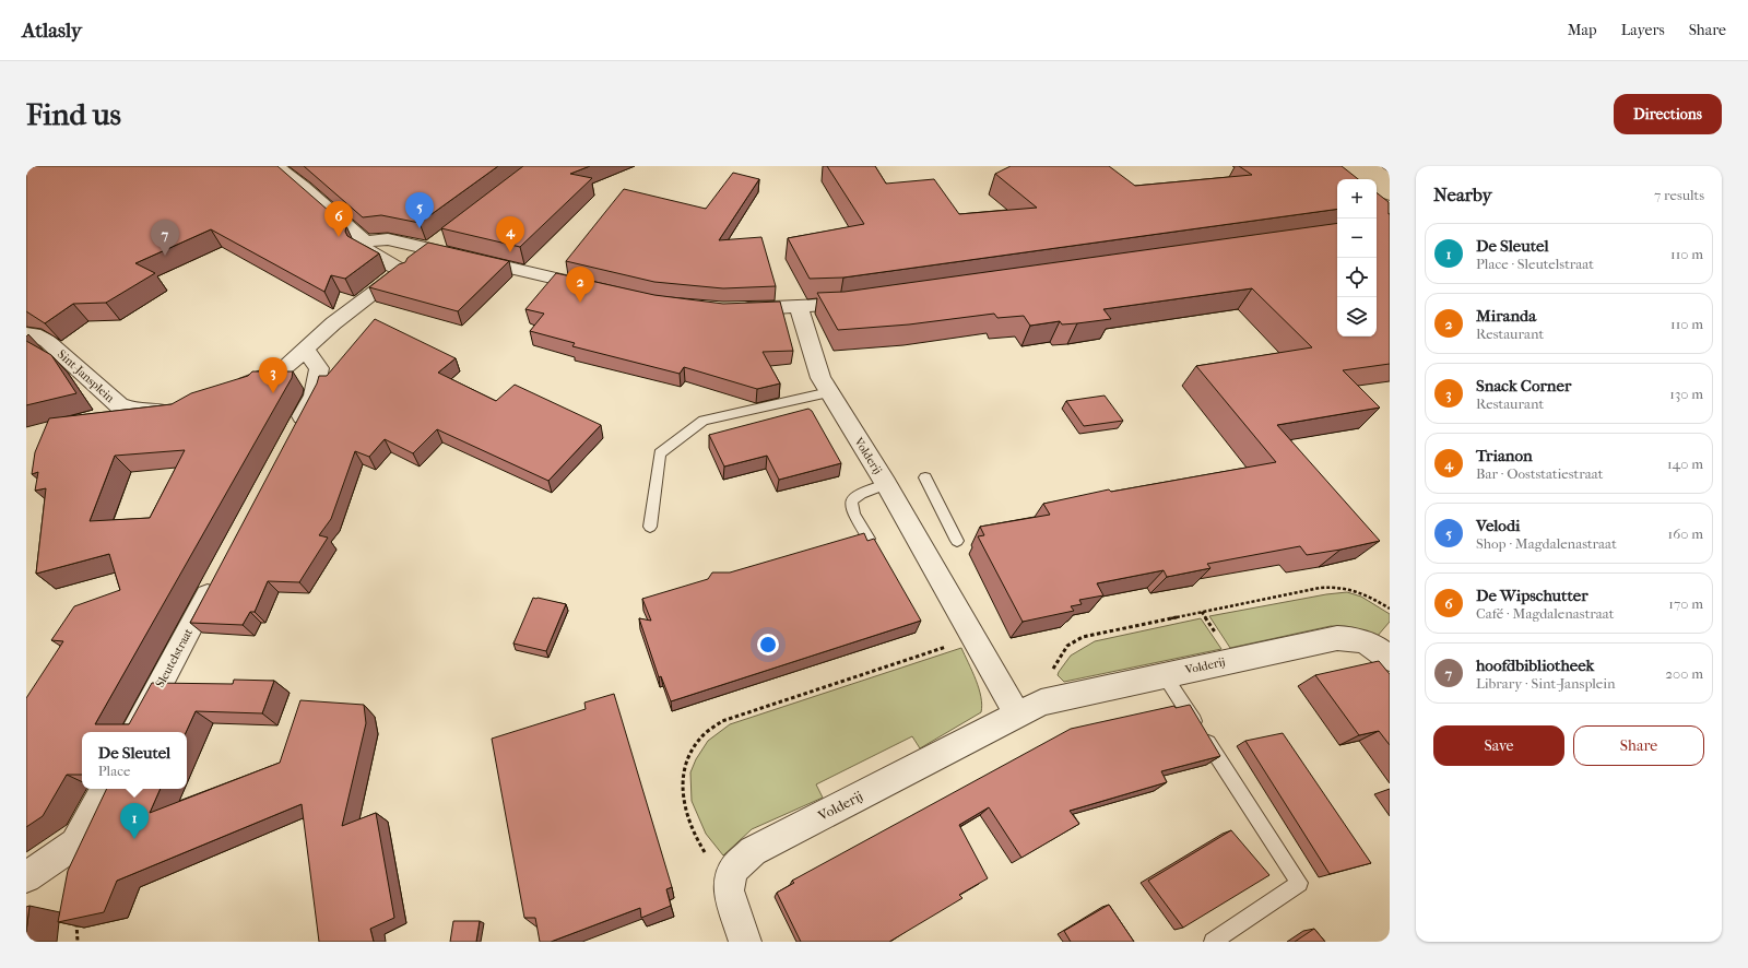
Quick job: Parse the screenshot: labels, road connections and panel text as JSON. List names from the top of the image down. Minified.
{"streets":{"street":["Sint-Jansplein","Volderij","Sleutelstraat"]},"page":{"header":"Atlasly","nav":["Map","Layers","Share"],"buttons":["Directions",["Save","Share"]],"title":"Find us","heading":["Nearby","7 results"],"map_buttons":["+","−"],"pins":["5","6","4","7","2","3","1"],"list":[{"mark":"1","name":"De Sleutel","note":"Place · Sleutelstraat","value":"110 m"},{"mark":"2","name":"Miranda","note":"Restaurant","value":"110 m"},{"mark":"3","name":"Snack Corner","note":"Restaurant","value":"130 m"},{"mark":"4","name":"Trianon","note":"Bar · Ooststatiestraat","value":"140 m"},{"mark":"5","name":"Velodi","note":"Shop · Magdalenastraat","value":"160 m"},{"mark":"6","name":"De Wipschutter","note":"Café · Magdalenastraat","value":"170 m"},{"mark":"7","name":"hoofdbibliotheek","note":"Library · Sint-Jansplein","value":"200 m"}],"popup":["De Sleutel","Place"]}}
